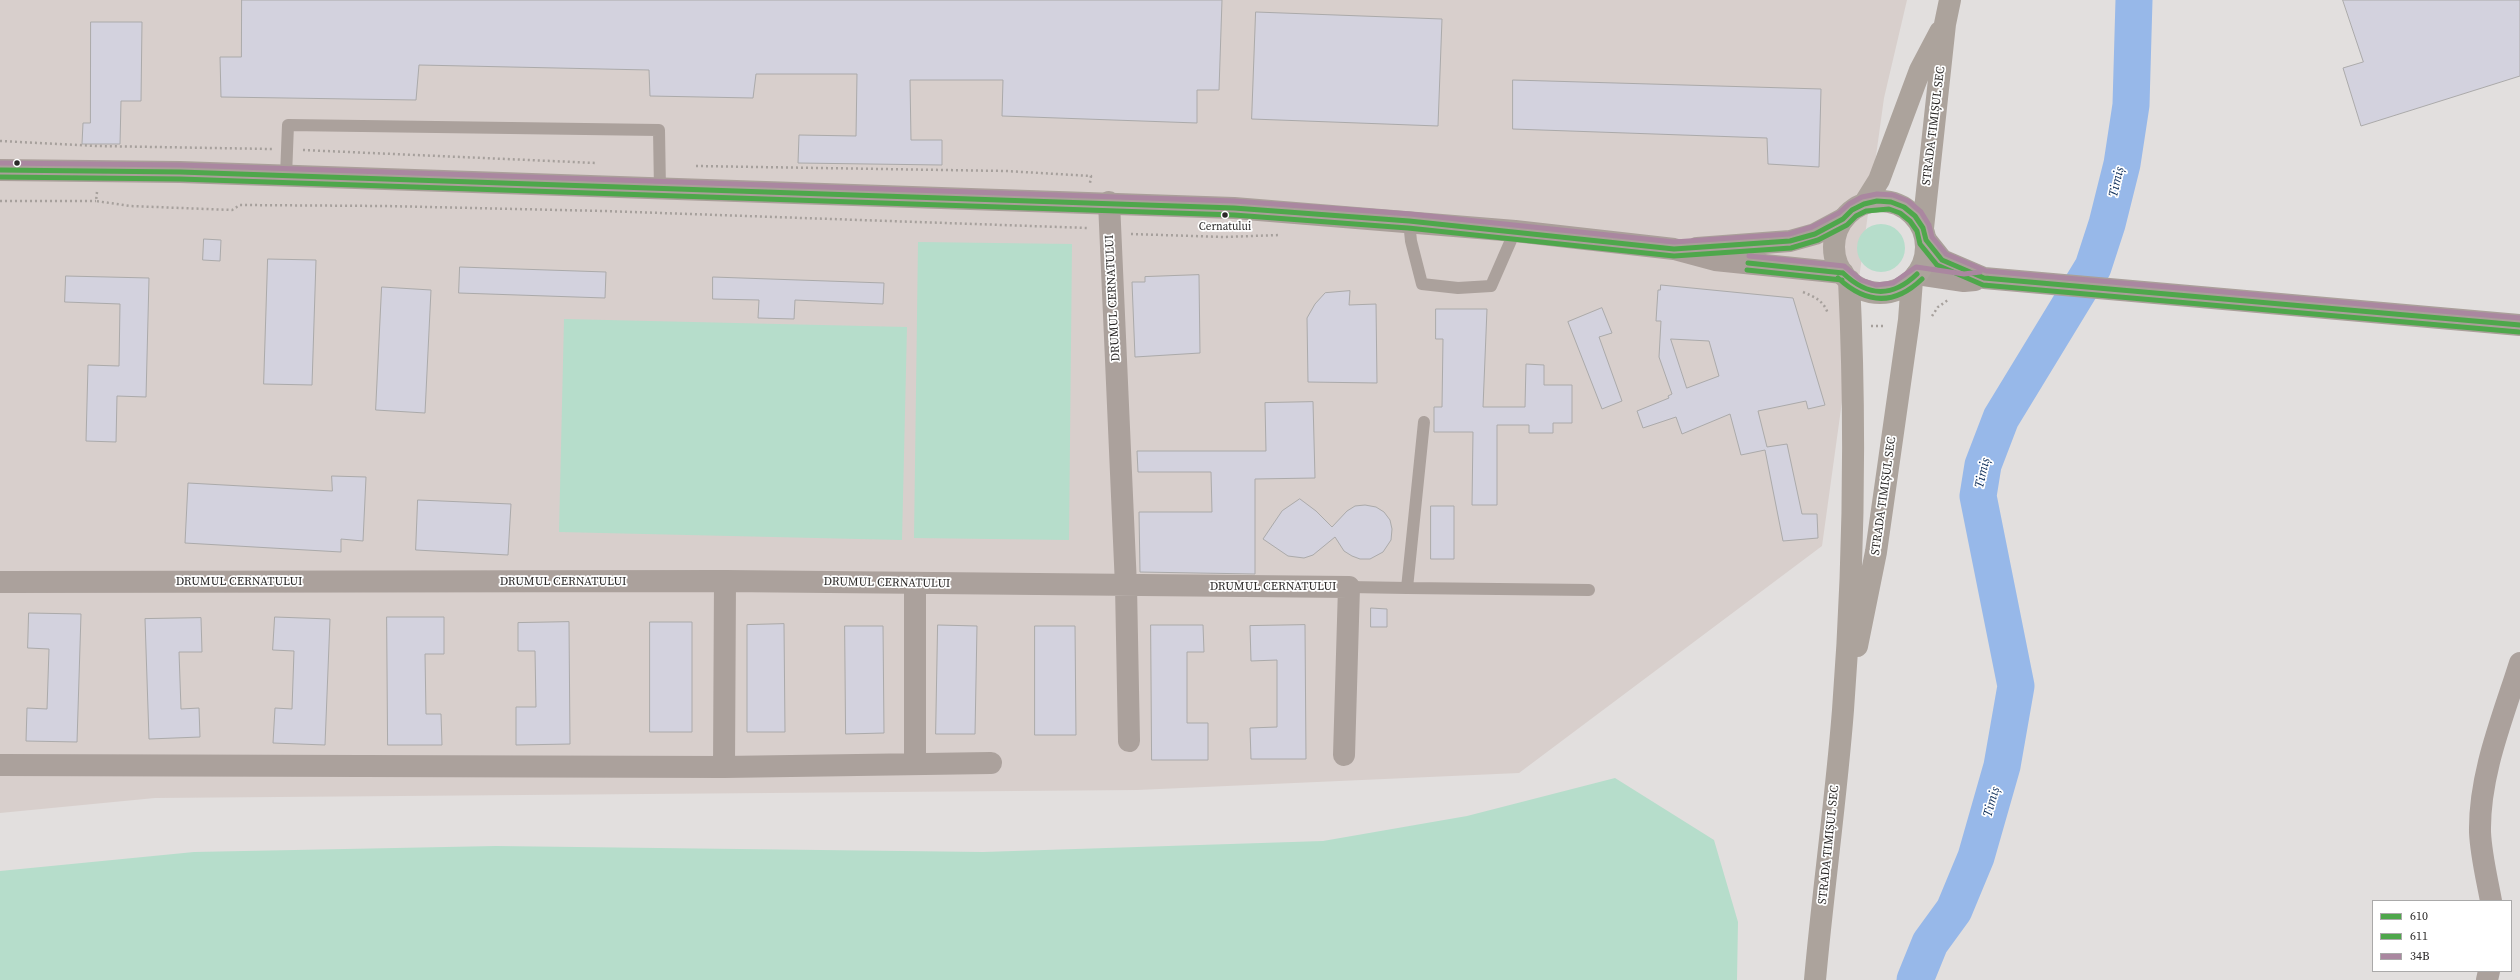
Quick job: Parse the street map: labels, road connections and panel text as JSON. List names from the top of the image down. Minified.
{"streets":{"main road":["STRADA TIMIȘUL SEC"],"street":["DRUMUL CERNATULUI"]},"water":["Timiș"],"places":["Cernatului"],"lines":["transit line 34B","transit line 610","transit line 611"],"legend":["610","611","34B"]}
